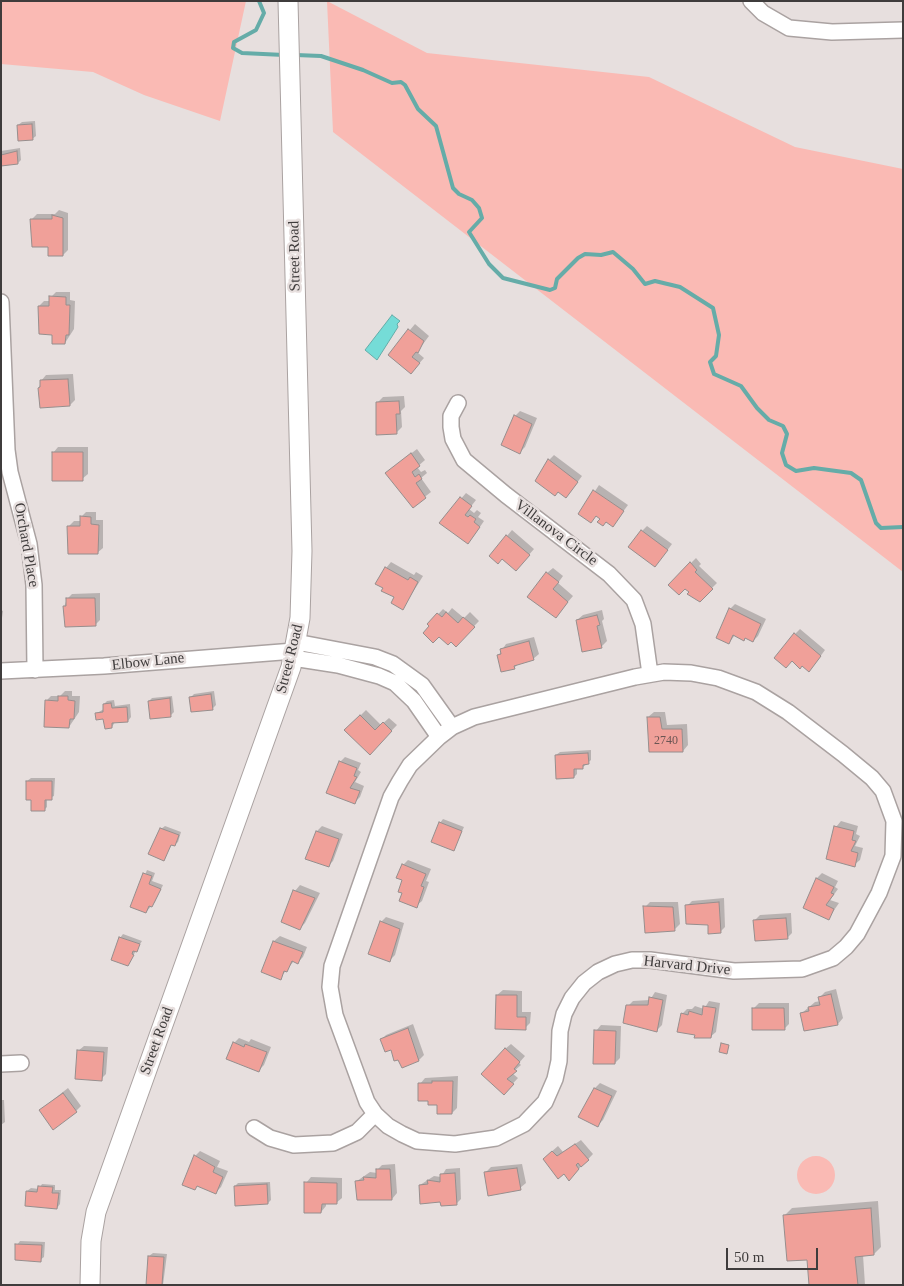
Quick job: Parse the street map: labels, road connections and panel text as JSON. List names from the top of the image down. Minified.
{"streets":{"main road":["Street Road"],"street":["Villanova Circle","Orchard Place","Elbow Lane","Harvard Drive"]},"crossings":[["Street Road","Elbow Lane"],["Villanova Circle","Harvard Drive"],["Orchard Place","Elbow Lane"]],"house_numbers":["2740"],"scale_bar":"50 m"}
